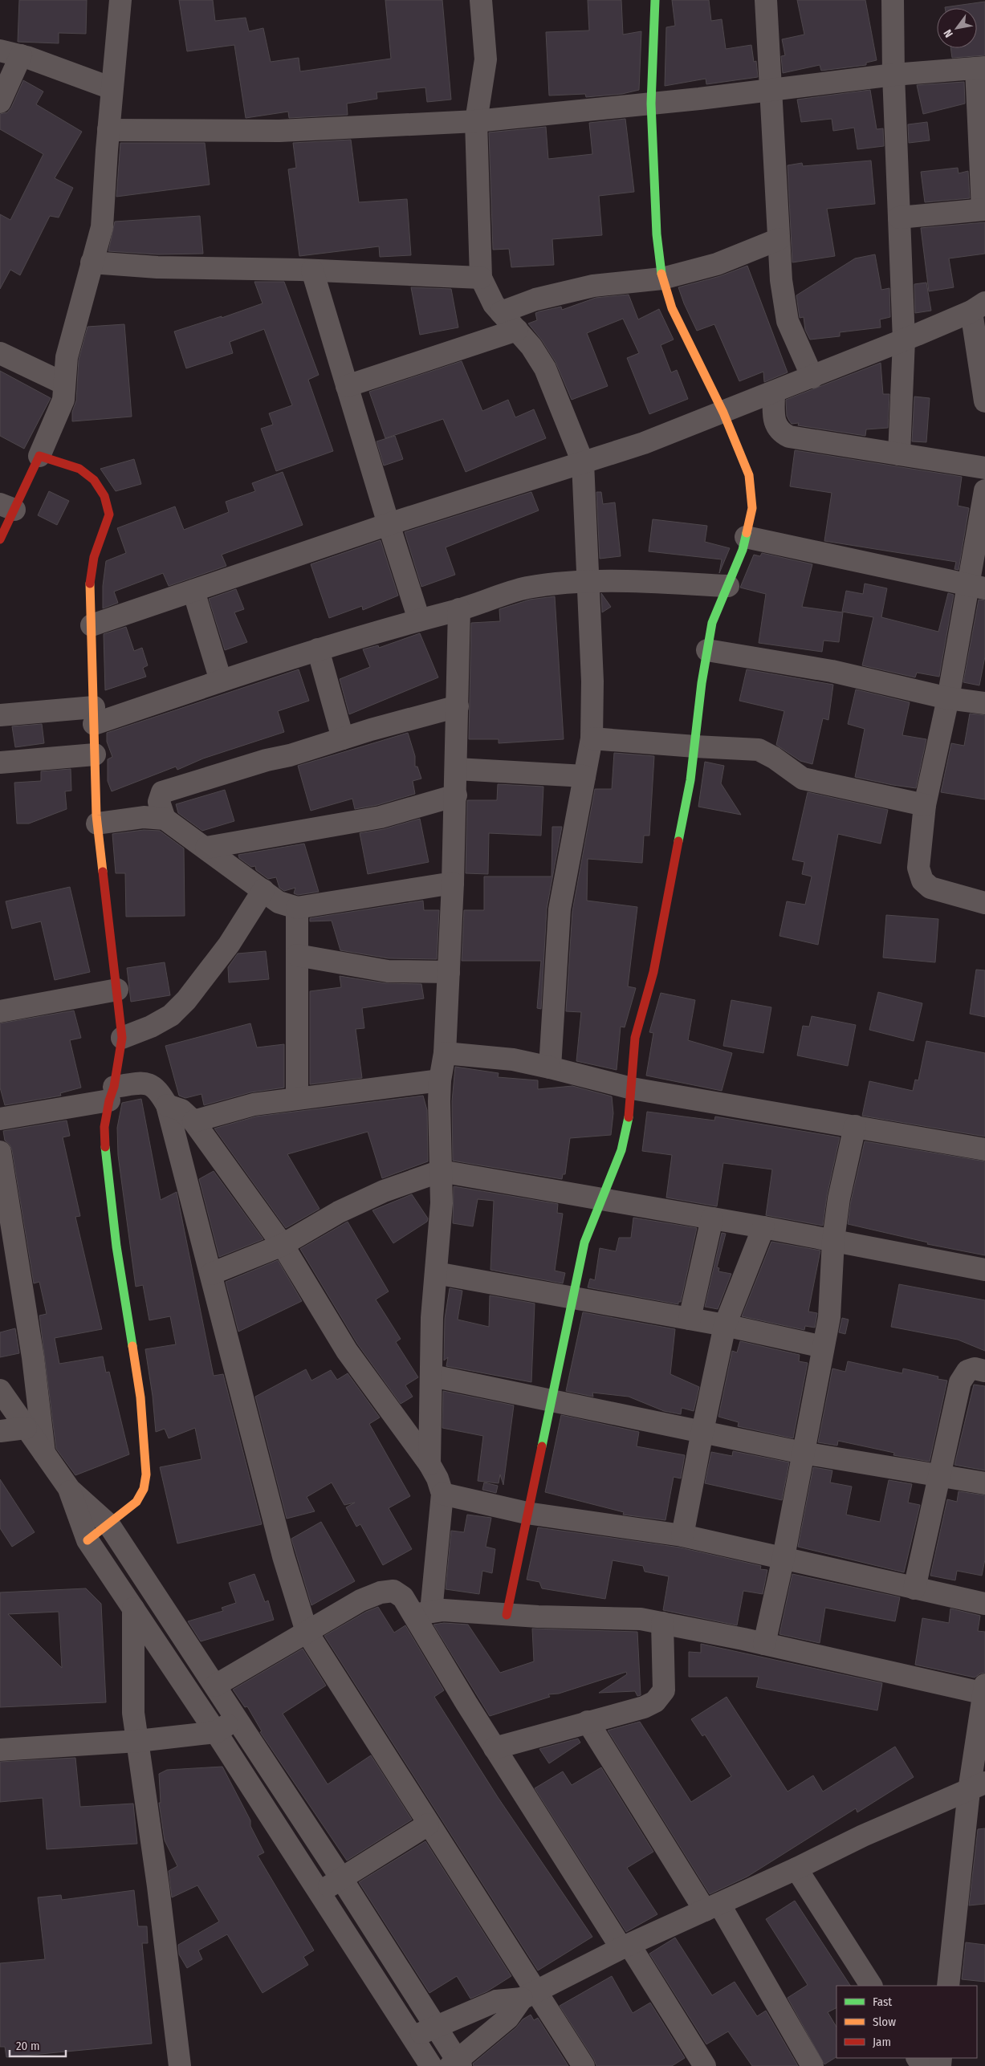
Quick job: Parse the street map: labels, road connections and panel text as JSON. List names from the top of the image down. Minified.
{"legend":["Fast","Slow","Jam"],"scale_bar":"20 m","north":"bottom left"}
